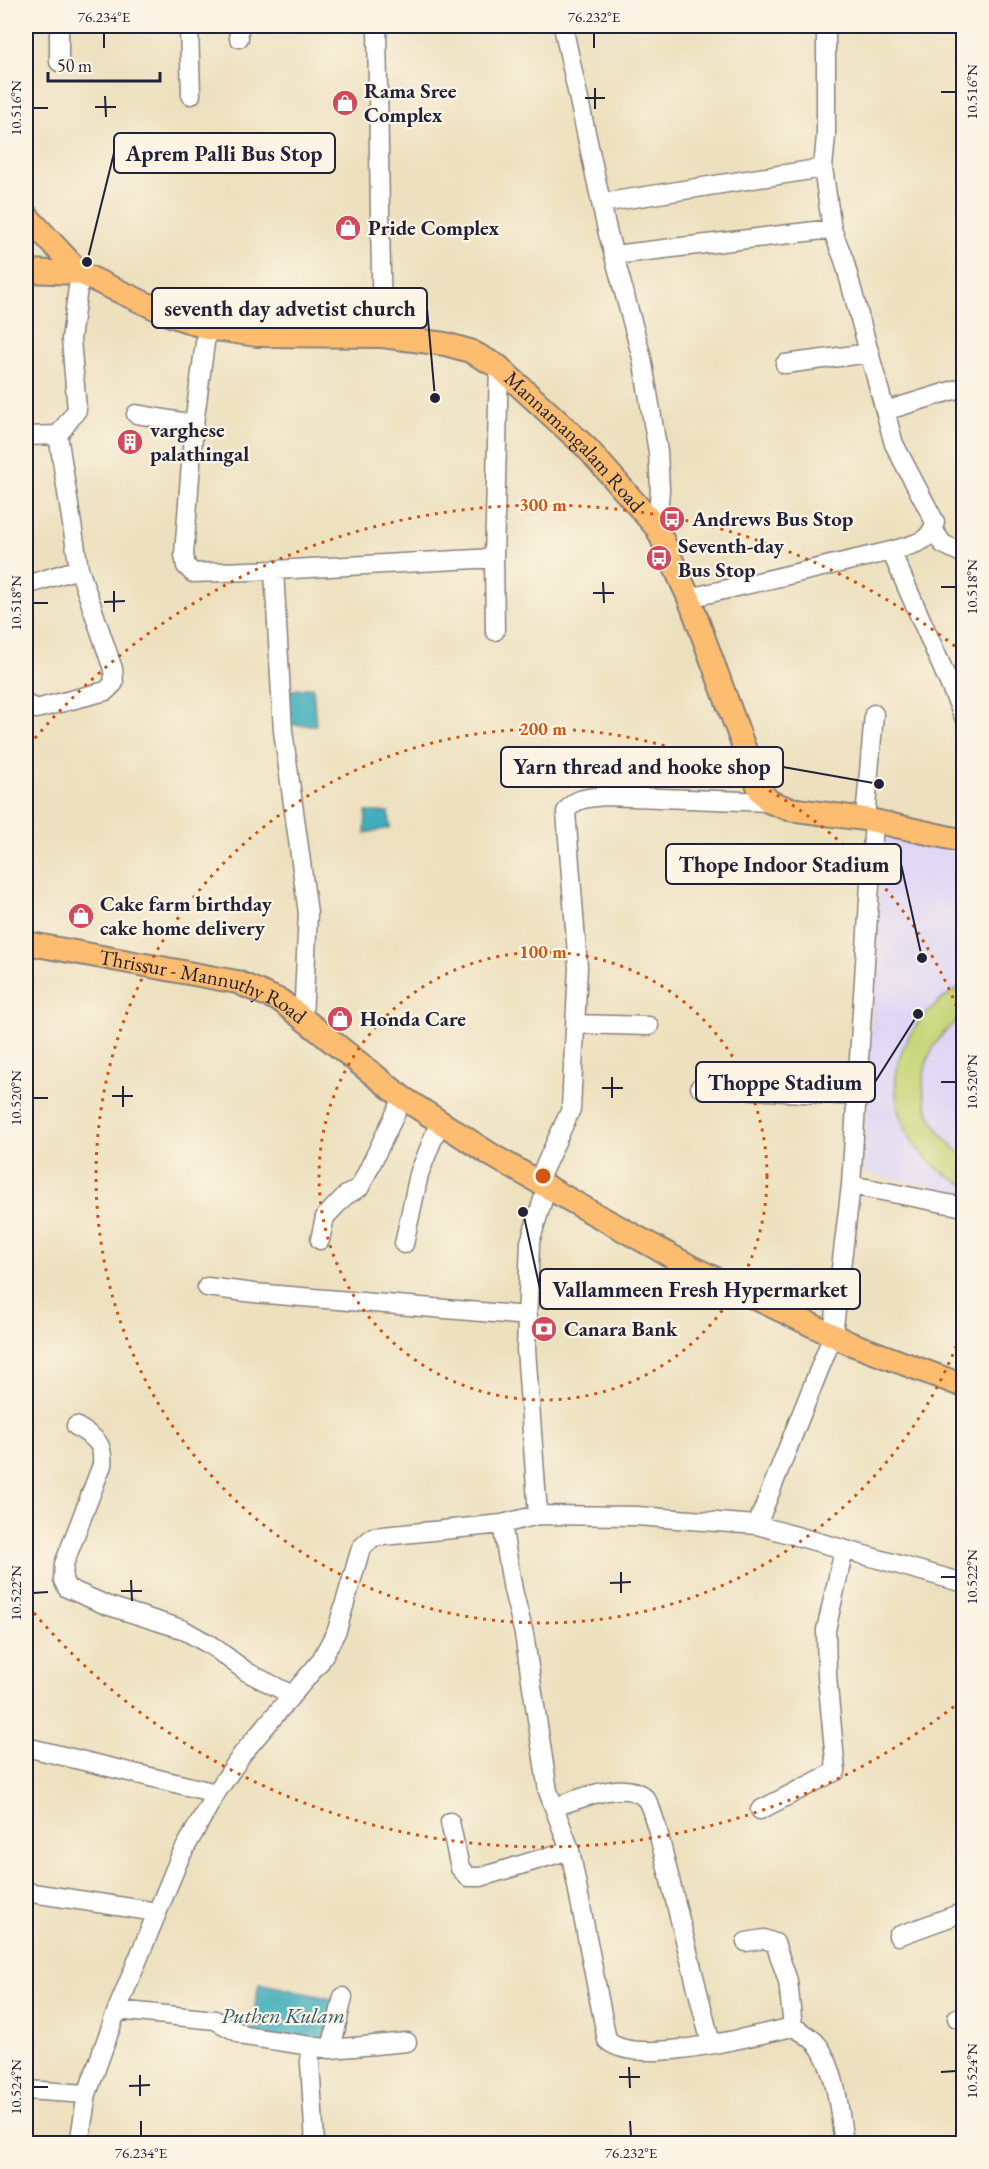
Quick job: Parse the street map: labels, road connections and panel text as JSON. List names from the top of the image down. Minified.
{"streets":{"main road":["Mannamangalam Road","Thrissur - Mannuthy Road"]},"water":["Puthen Kulam"],"places":{"shop":["Rama Sree Complex","Pride Complex","Cake farm birthday cake home delivery","Honda Care"],"other":["Aprem Palli Bus Stop","seventh day advetist church","Yarn thread and hooke shop","Thope Indoor Stadium","Thoppe Stadium","Vallammeen Fresh Hypermarket"],"building":["varghese palathingal"],"bus stop":["Andrews Bus Stop","Seventh-day Bus Stop"],"bank":["Canara Bank"]},"scale_bar":"50 m","coordinates":["76.234°E","76.232°E","10.516°N","10.518°N","10.520°N","10.522°N","10.524°N"],"rings":["300 m","200 m","100 m"]}
